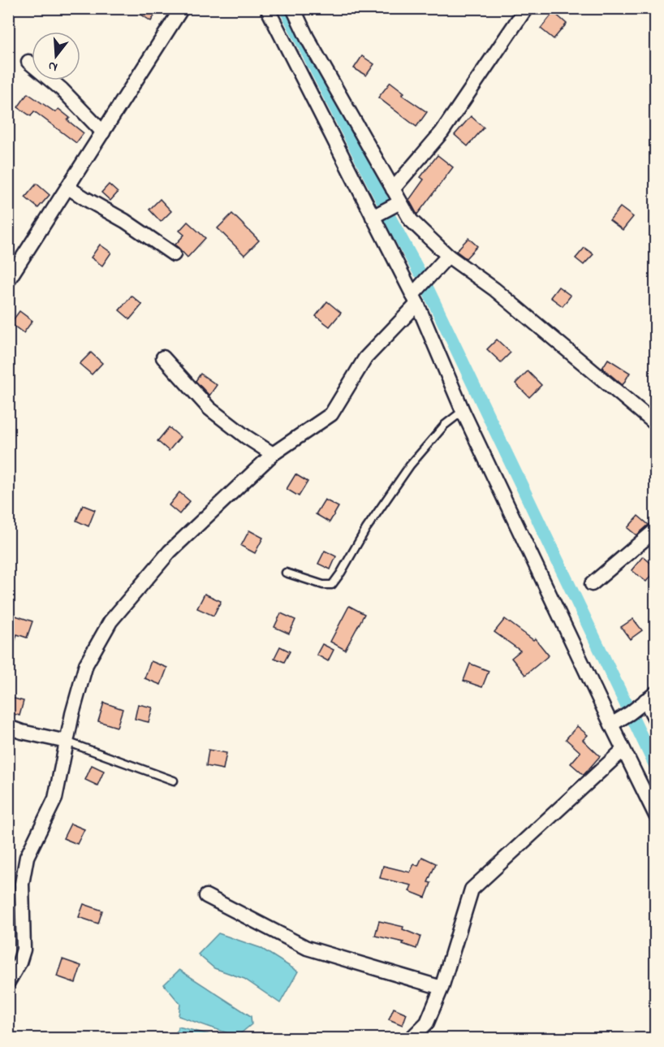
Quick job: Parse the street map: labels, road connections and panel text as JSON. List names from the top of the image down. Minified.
{"north":"bottom"}
